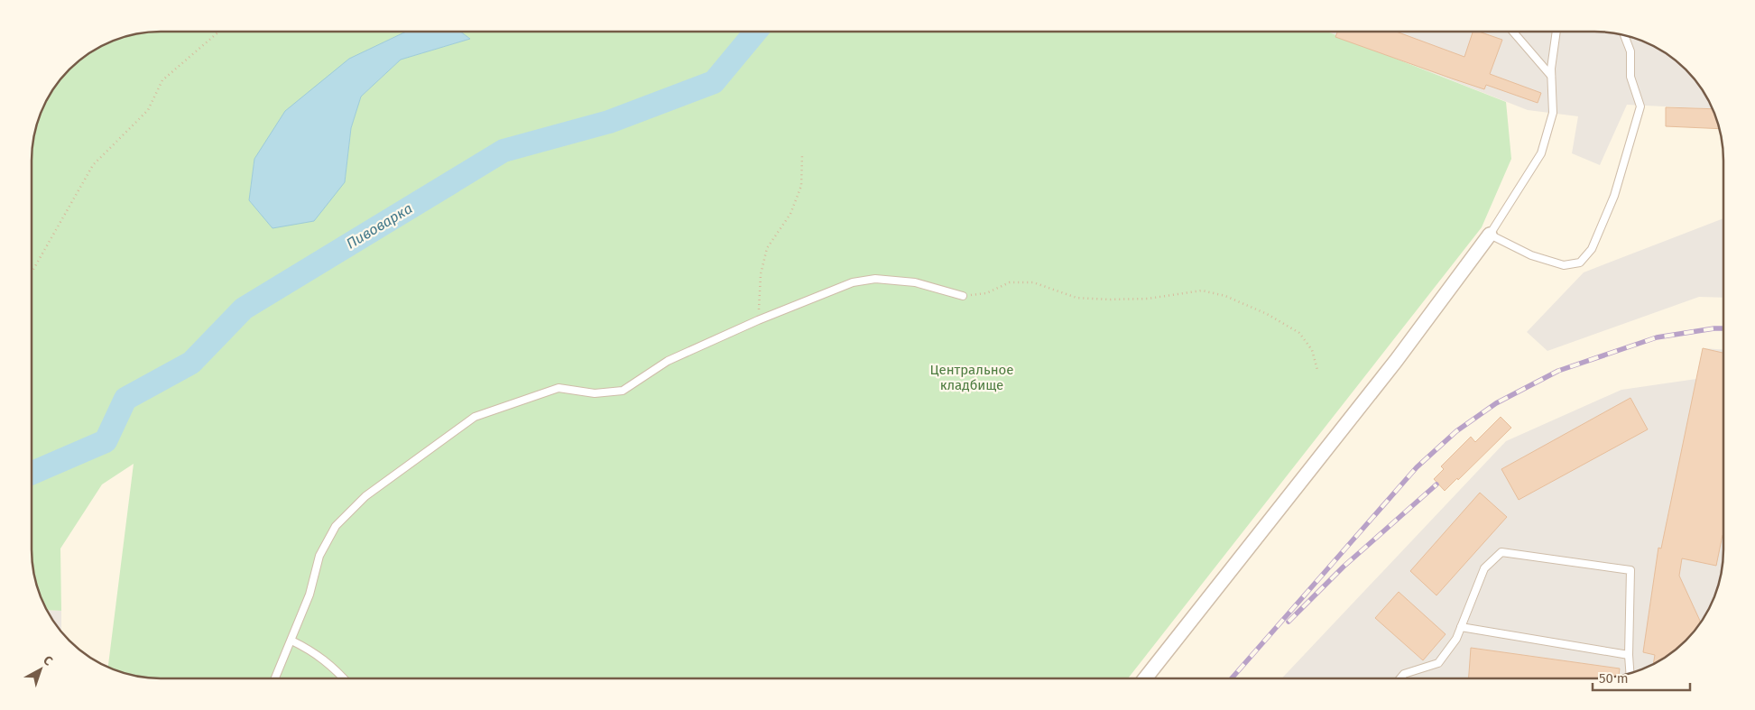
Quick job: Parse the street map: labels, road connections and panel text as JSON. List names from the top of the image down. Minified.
{"water":["Пивоварка"],"parks":["Центральное кладбище"],"scale_bar":"50 m","north":"top right"}
